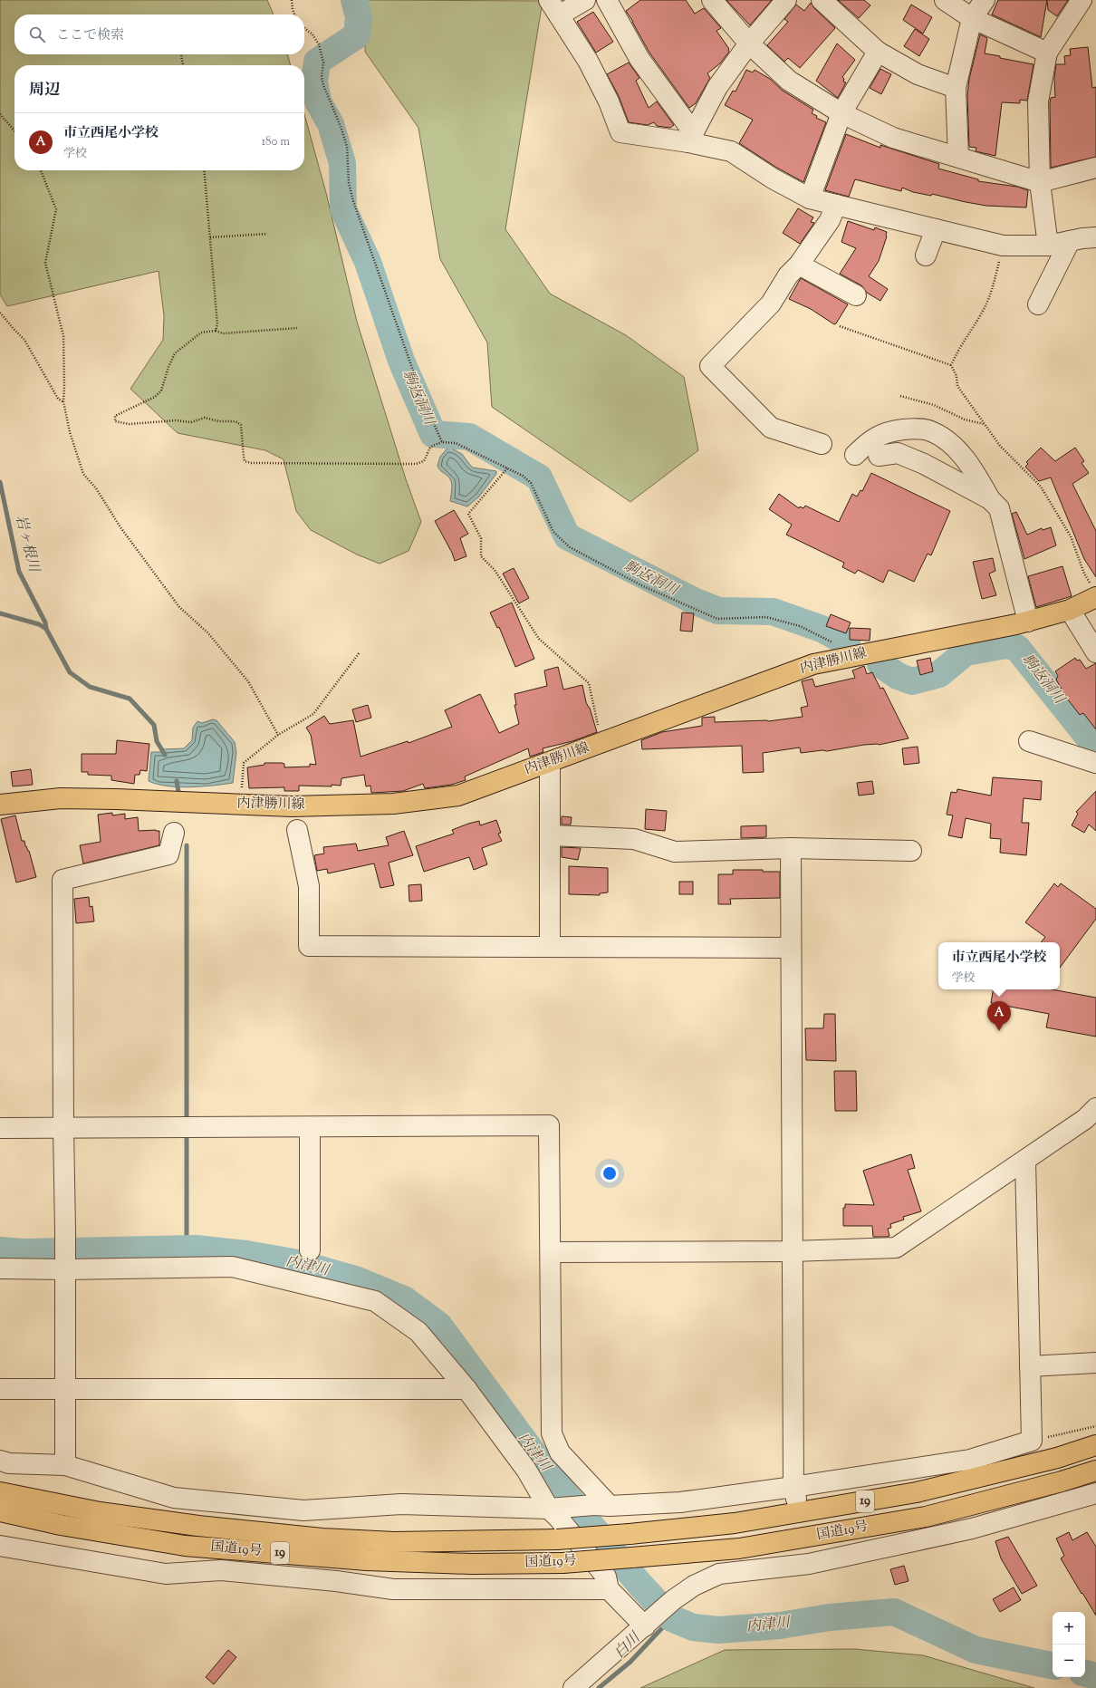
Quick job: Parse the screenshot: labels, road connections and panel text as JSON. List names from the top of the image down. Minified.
{"streets":{"main road":["内津勝川線","19","国道19号"]},"water":["駒返洞川","岩ヶ根川","内津川","白川"],"page":{"search":"ここで検索","heading":"周辺","list":[{"mark":"A","name":"市立西尾小学校","note":"学校","value":"180 m"}],"popup":["市立西尾小学校","学校"],"pins":"A","map_buttons":["+","−"]}}
